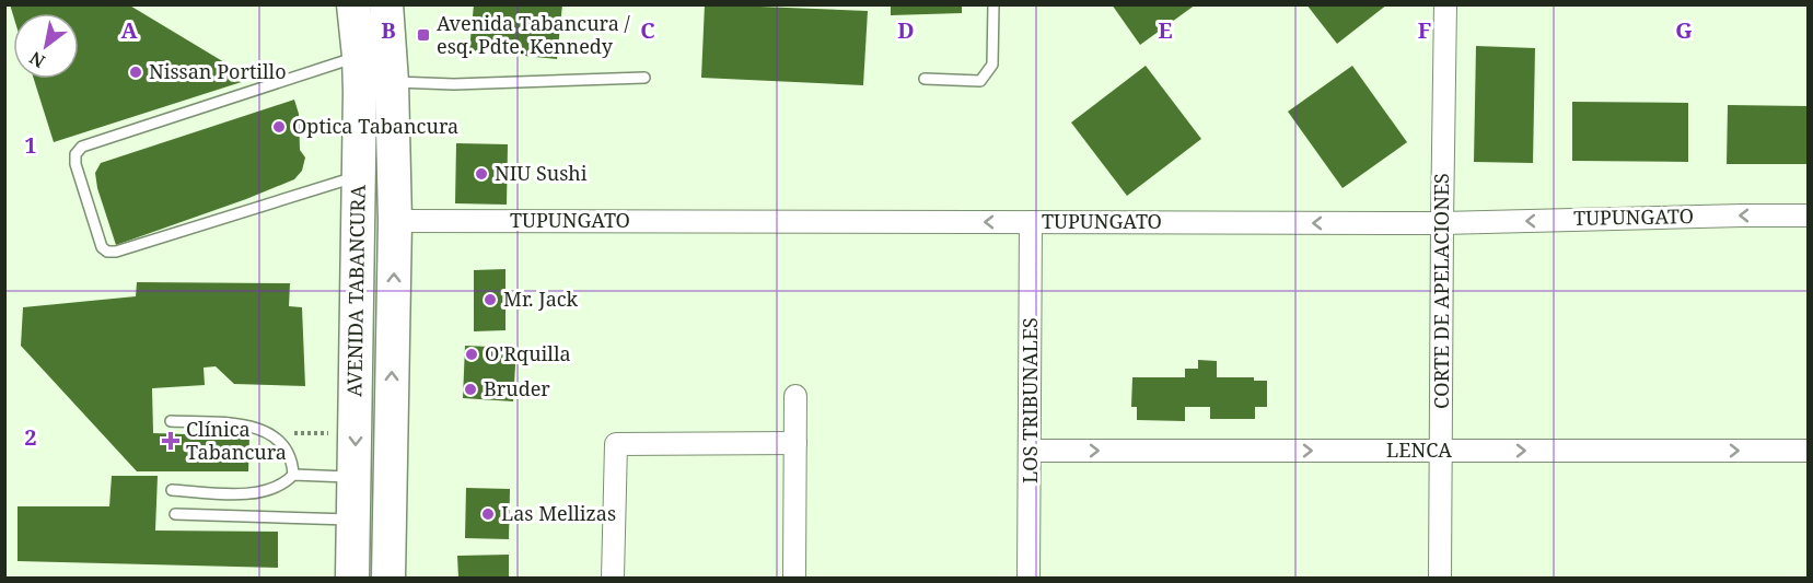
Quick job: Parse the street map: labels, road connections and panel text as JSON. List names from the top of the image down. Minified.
{"streets":{"main road":["AVENIDA TABANCURA"],"street":["TUPUNGATO","CORTE DE APELACIONES","LOS TRIBUNALES","LENCA"]},"crossings":[["TUPUNGATO","AVENIDA TABANCURA"],["TUPUNGATO","CORTE DE APELACIONES"],["TUPUNGATO","LOS TRIBUNALES"],["CORTE DE APELACIONES","LENCA"],["LOS TRIBUNALES","LENCA"]],"one_way":["TUPUNGATO","LENCA"],"places":{"transit":["Avenida Tabancura / esq. Pdte. Kennedy"],"other":["Nissan Portillo","Optica Tabancura","NIU Sushi","Mr. Jack","O'Rquilla","Bruder","Las Mellizas"],"health":["Clínica Tabancura"]},"north":"bottom left","grid":{"columns":["A","B","C","D","E","F","G"],"rows":["1","2"]}}
